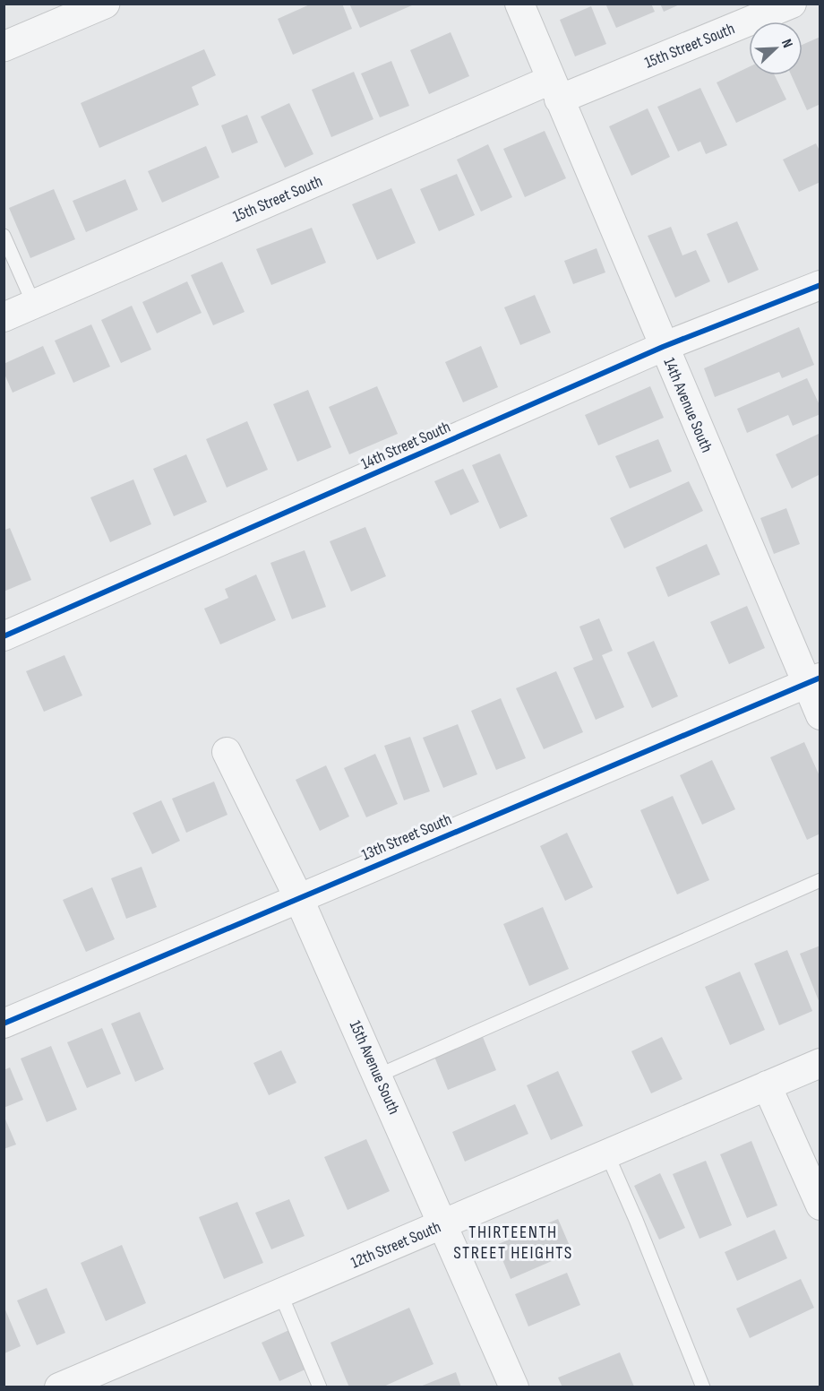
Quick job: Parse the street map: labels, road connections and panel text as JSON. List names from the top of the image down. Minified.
{"streets":{"street":["15th Street South","14th Avenue South","14th Street South","13th Street South","15th Avenue South","12th Street South"]},"crossings":[["15th Street South","14th Avenue South"],["14th Avenue South","14th Street South"],["14th Avenue South","13th Street South"],["13th Street South","15th Avenue South"],["15th Avenue South","12th Street South"]],"districts":["THIRTEENTH STREET HEIGHTS"],"north":"top right"}
